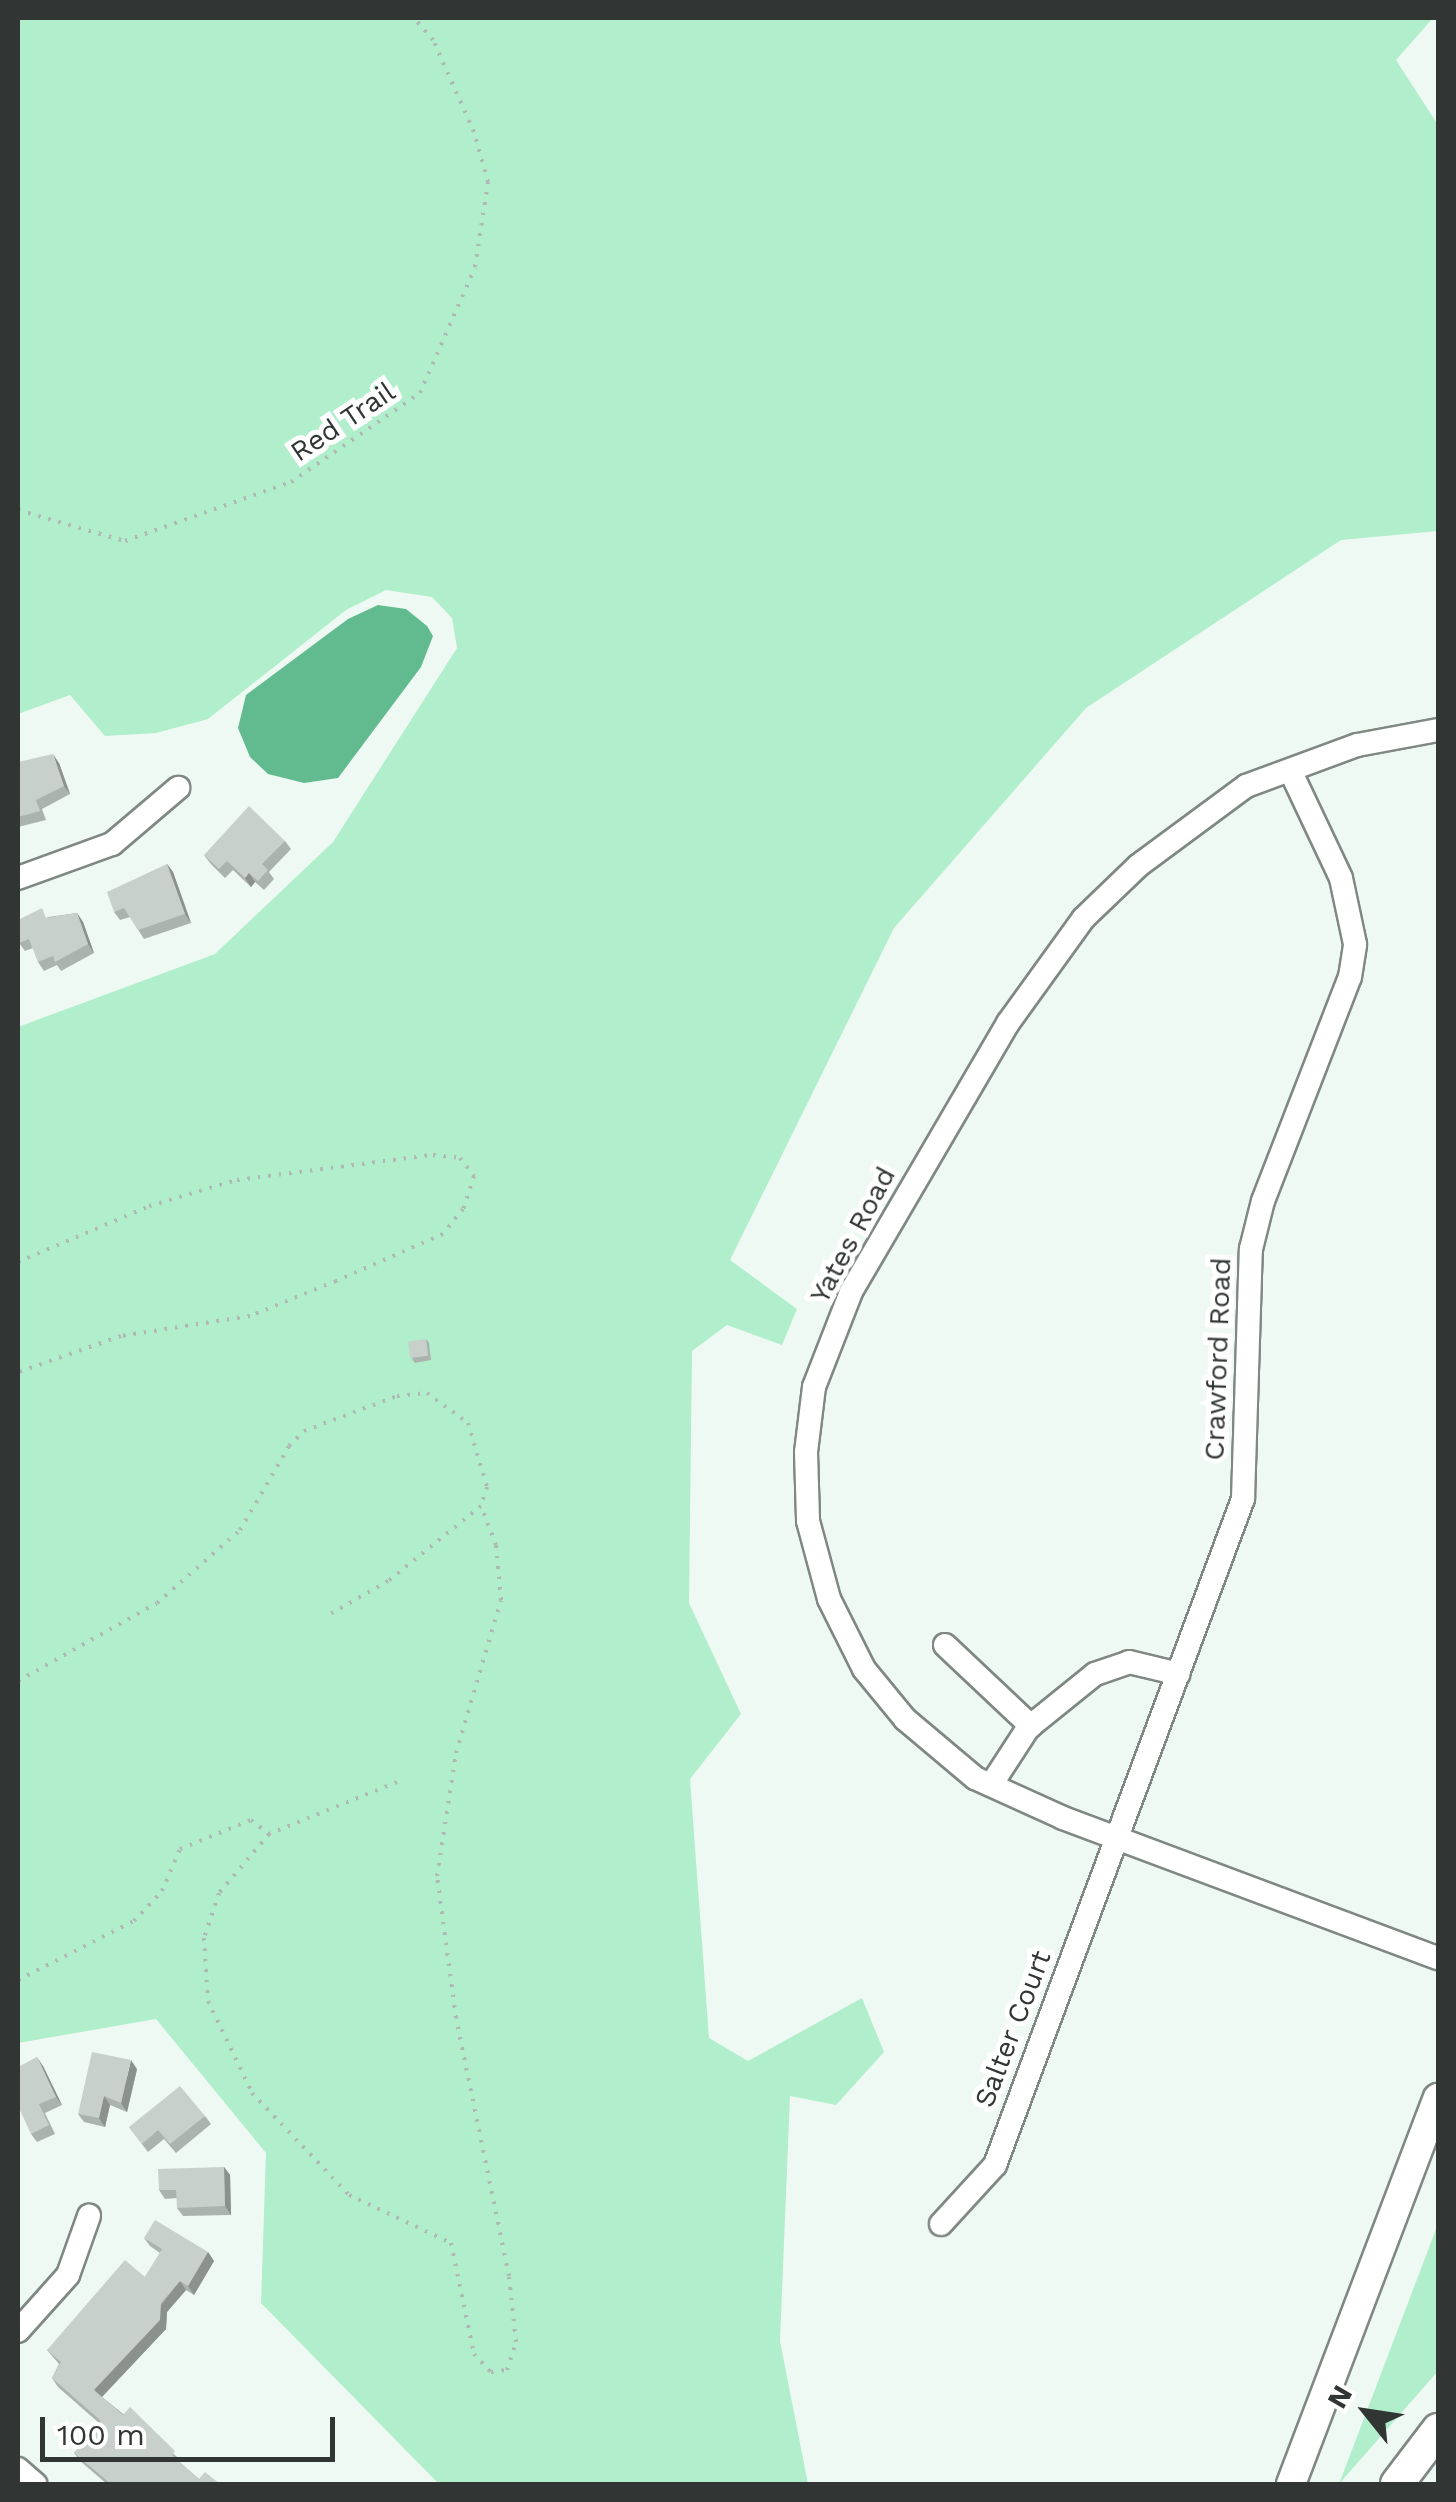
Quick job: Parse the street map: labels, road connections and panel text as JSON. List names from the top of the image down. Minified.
{"streets":{"street":["Yates Road","Crawford Road","Salter Court"],"path":["Red Trail"]},"crossings":[["Yates Road","Crawford Road"],["Yates Road","Salter Court"],["Crawford Road","Salter Court"]],"scale_bar":"100 m","north":"top left"}
